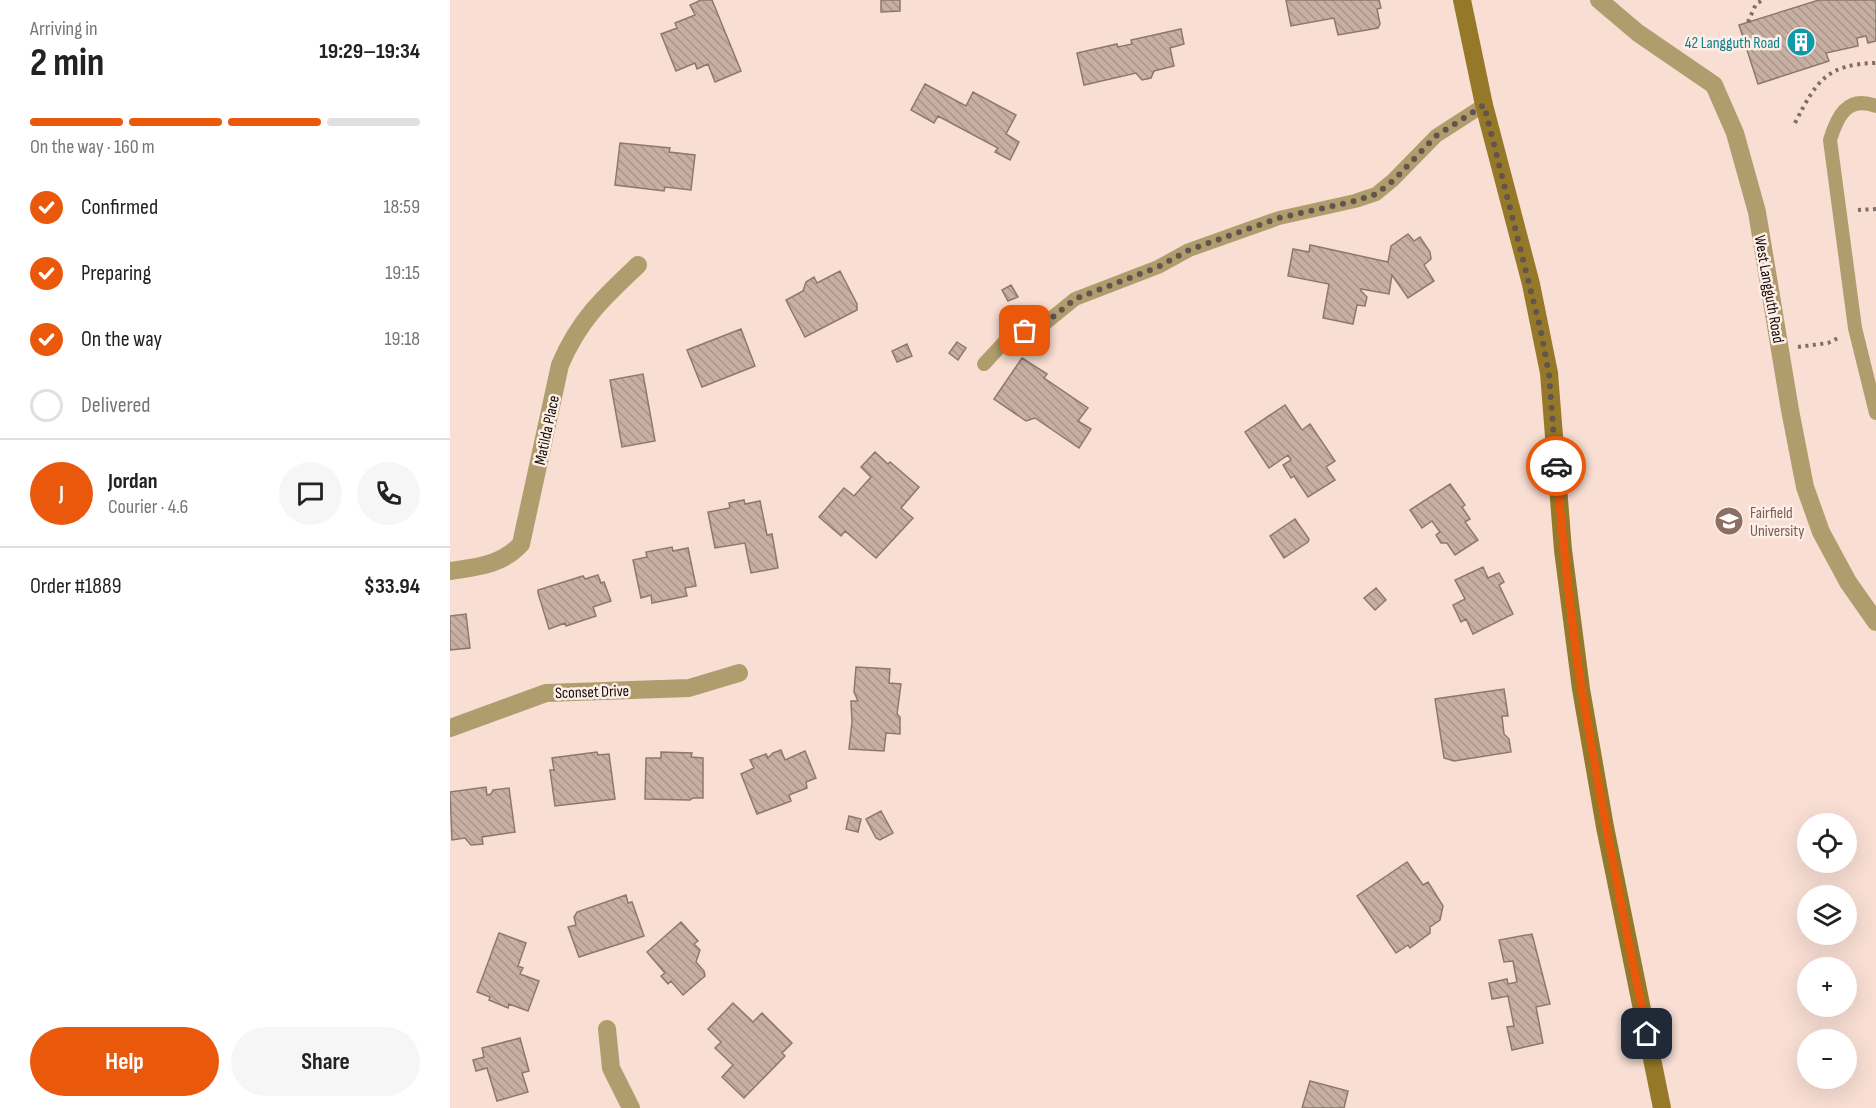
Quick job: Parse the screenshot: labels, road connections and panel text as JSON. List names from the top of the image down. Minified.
{"streets":{"street":["West Langguth Road","Matilda Place","Sconset Drive"]},"places":{"building":["42 Langguth Road"],"school or university":["Fairfield University"]},"page":{"heading":["2 min","Arriving in","19:29–19:34"],"panel":["Jordan","Courier · 4.6","Order #1889","$33.94"],"bar":"On the way · 160 m","list":[["Confirmed","18:59"],["Preparing","19:15"],["On the way","19:18"],"Delivered"],"round":"J","map_buttons":["+","−"],"buttons":["Help","Share"]}}
